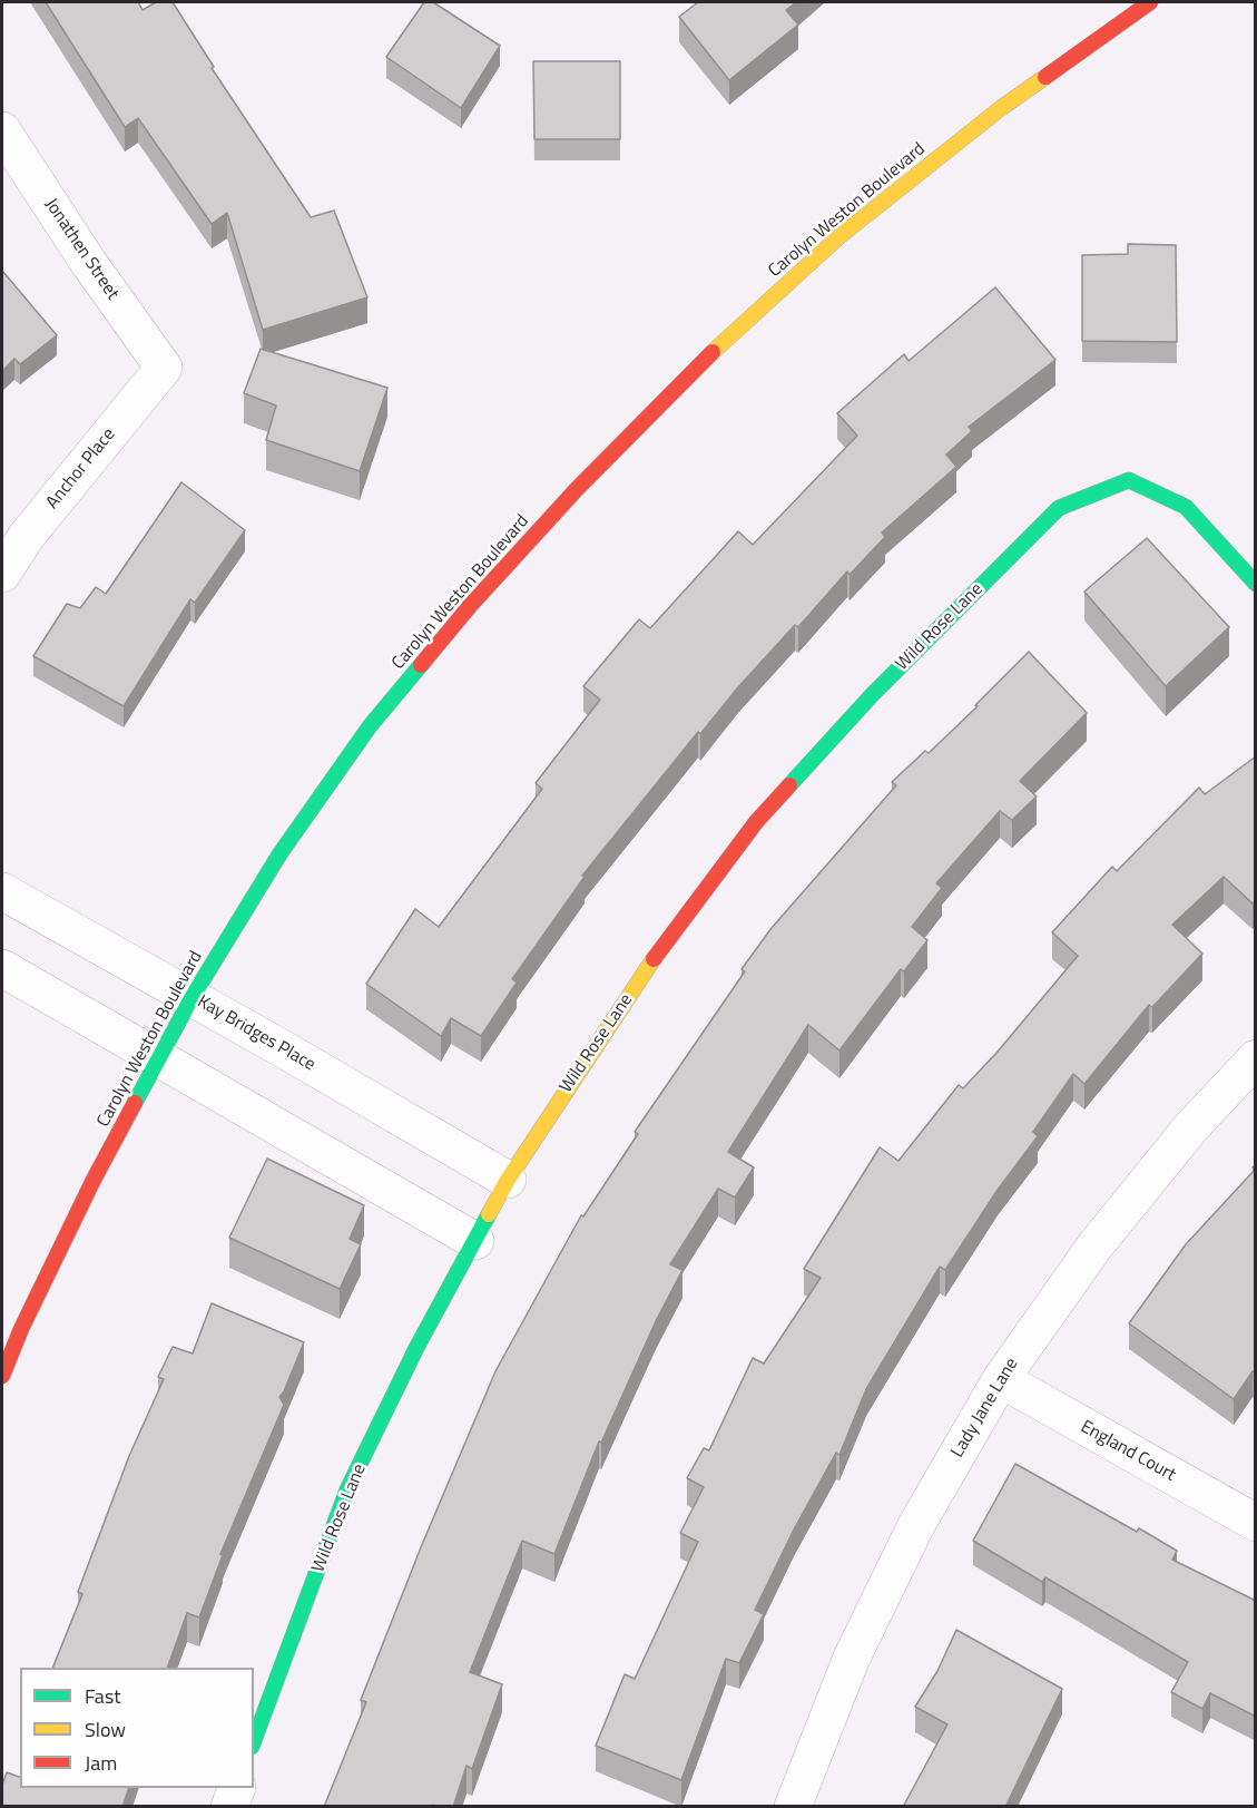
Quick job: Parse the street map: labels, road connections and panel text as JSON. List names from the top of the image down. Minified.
{"streets":{"street":["Carolyn Weston Boulevard","Jonathen Street","Anchor Place","Wild Rose Lane","Kay Bridges Place","Lady Jane Lane","England Court"]},"crossings":[["Carolyn Weston Boulevard","Kay Bridges Place"],["Jonathen Street","Anchor Place"],["Wild Rose Lane","Kay Bridges Place"],["Lady Jane Lane","England Court"]],"legend":["Fast","Slow","Jam"]}
